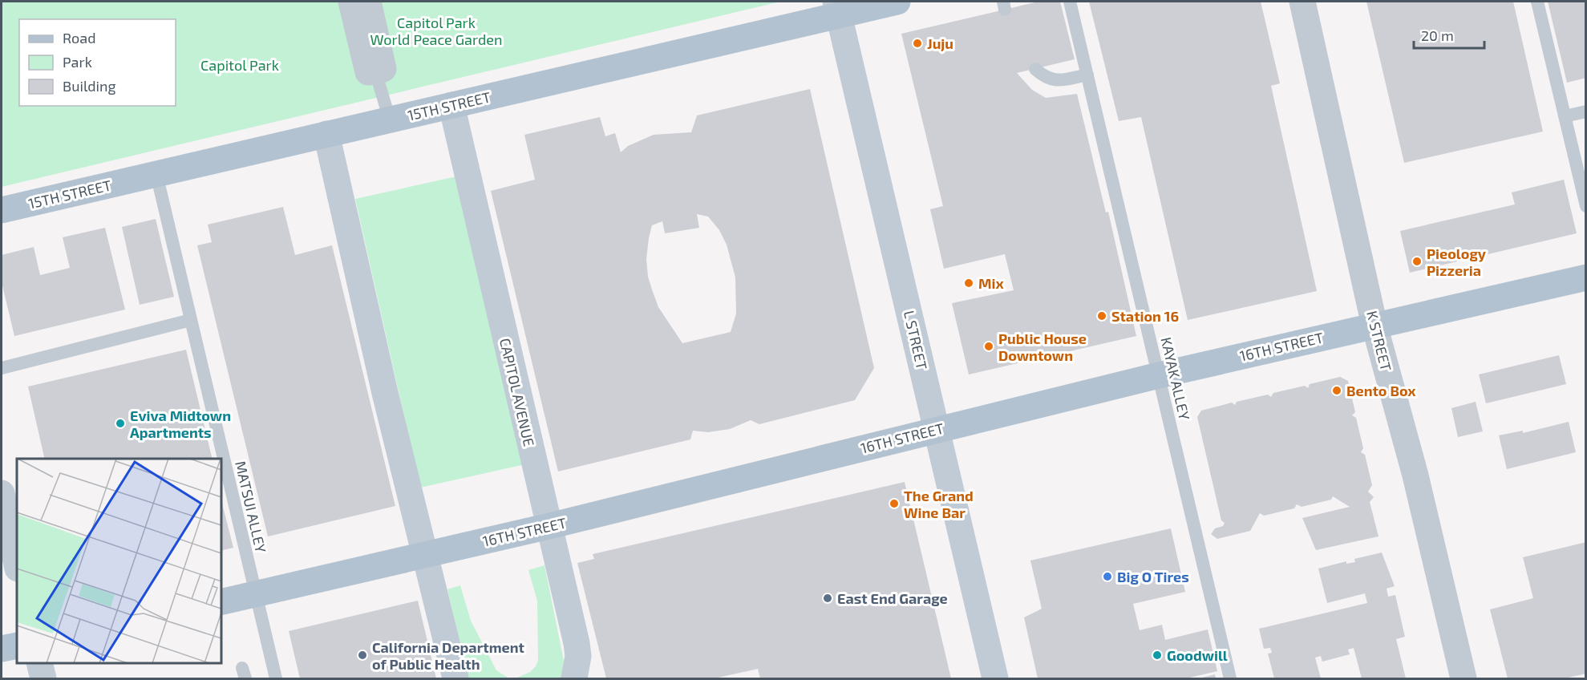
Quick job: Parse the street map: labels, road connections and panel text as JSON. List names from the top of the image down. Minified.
{"streets":{"main road":["15TH STREET","16TH STREET"],"street":["L STREET","K STREET","CAPITOL AVENUE"],"lane":["KAYAK ALLEY","MATSUI ALLEY"]},"crossings":[["15TH STREET","L STREET"],["15TH STREET","CAPITOL AVENUE"],["15TH STREET","MATSUI ALLEY"],["L STREET","16TH STREET"],["K STREET","16TH STREET"],["16TH STREET","KAYAK ALLEY"],["16TH STREET","CAPITOL AVENUE"],["16TH STREET","MATSUI ALLEY"]],"parks":["Capitol Park World Peace Garden","Capitol Park"],"places":["Juju","Pieology Pizzeria","Mix","Station 16","Public House Downtown","Bento Box","Eviva Midtown Apartments","The Grand Wine Bar","Big O Tires","East End Garage","California Department of Public Health","Goodwill"],"legend":["Road","Park","Building"],"scale_bar":"20 m"}
